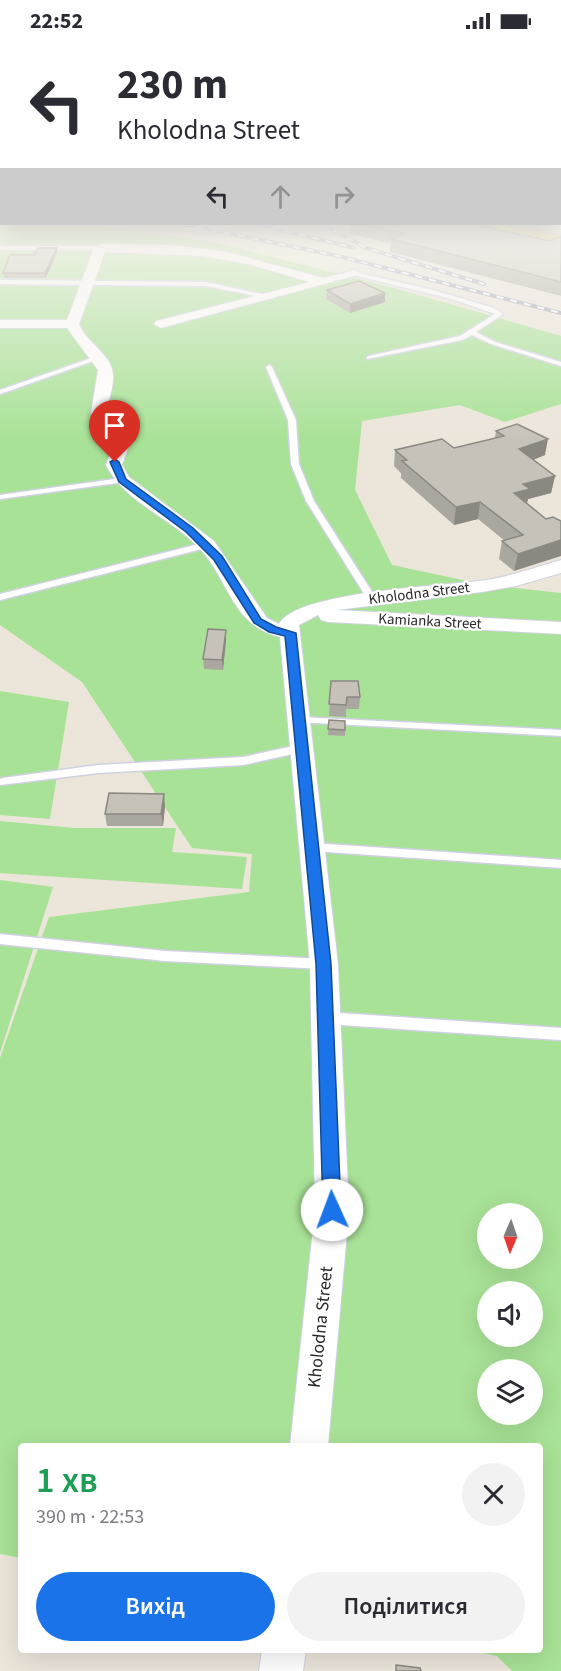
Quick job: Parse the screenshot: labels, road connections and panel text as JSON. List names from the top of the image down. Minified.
{"streets":{"street":["Kholodna Street","Kamianka Street"]},"crossings":[["Kholodna Street","Kamianka Street"]],"north":"bottom","page":{"status":"22:52","turn":["230 m","Kholodna Street"],"heading":["1 хв","390 m · 22:53"],"buttons":["Вихід","Поділитися"]}}
